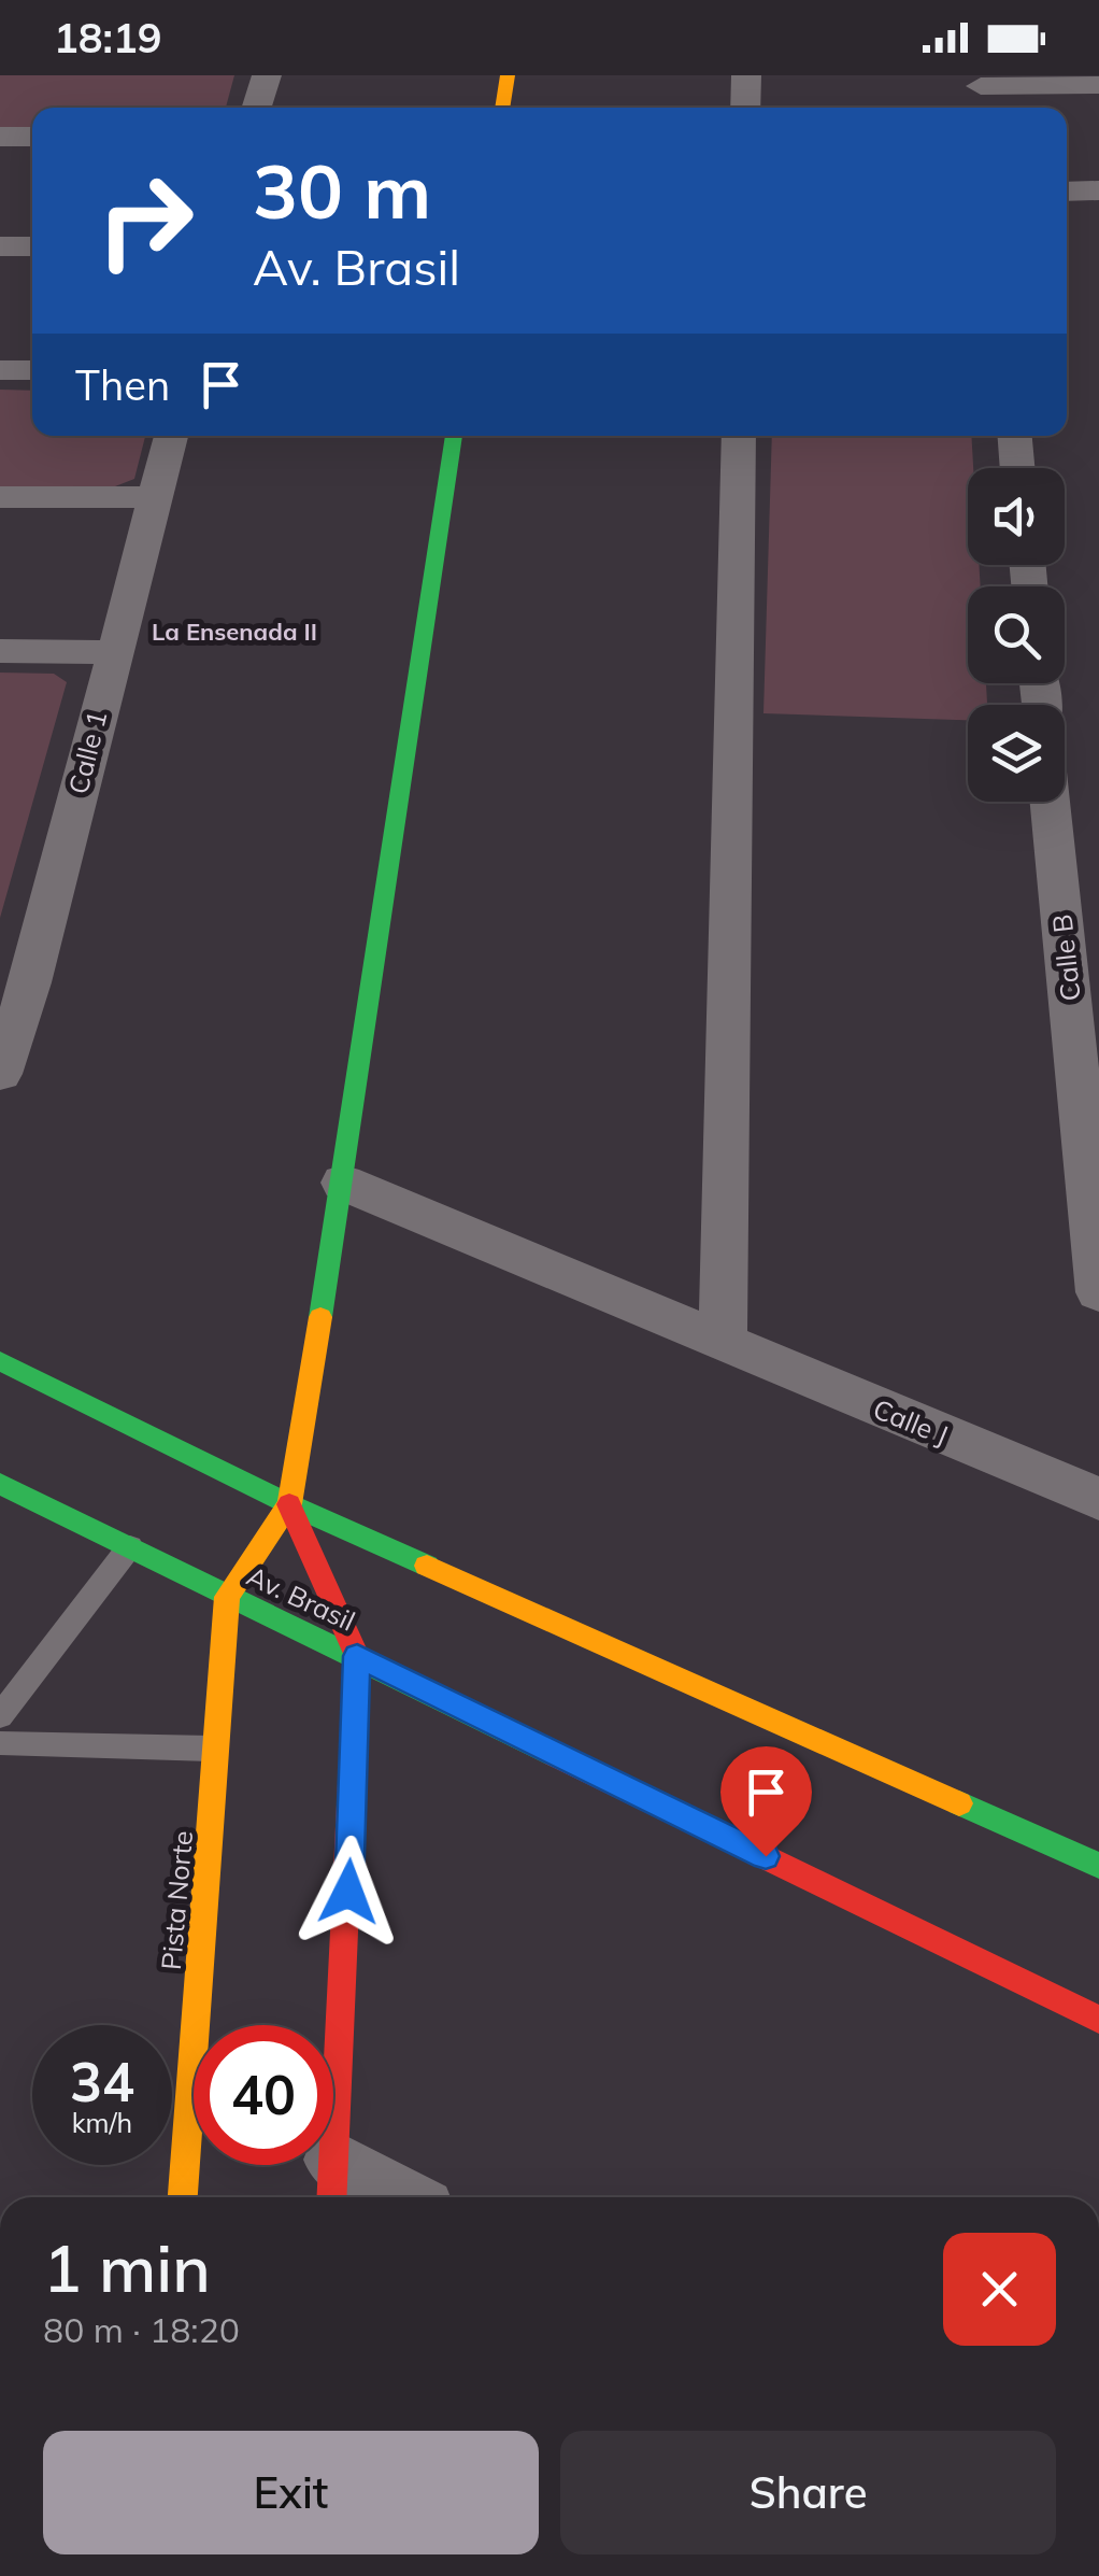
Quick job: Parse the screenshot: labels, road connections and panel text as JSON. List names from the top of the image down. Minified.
{"streets":{"street":["Calle 1","Calle B","Calle J","Av. Brasil","Pista Norte"]},"crossings":[["Av. Brasil","Pista Norte"]],"districts":["La Ensenada II"],"page":{"status":"18:19","turn":["30 m","Av. Brasil"],"then":"Then","speed":"34 km/h","limit":"40","heading":["1 min","80 m · 18:20"],"buttons":["Exit","Share"]}}
